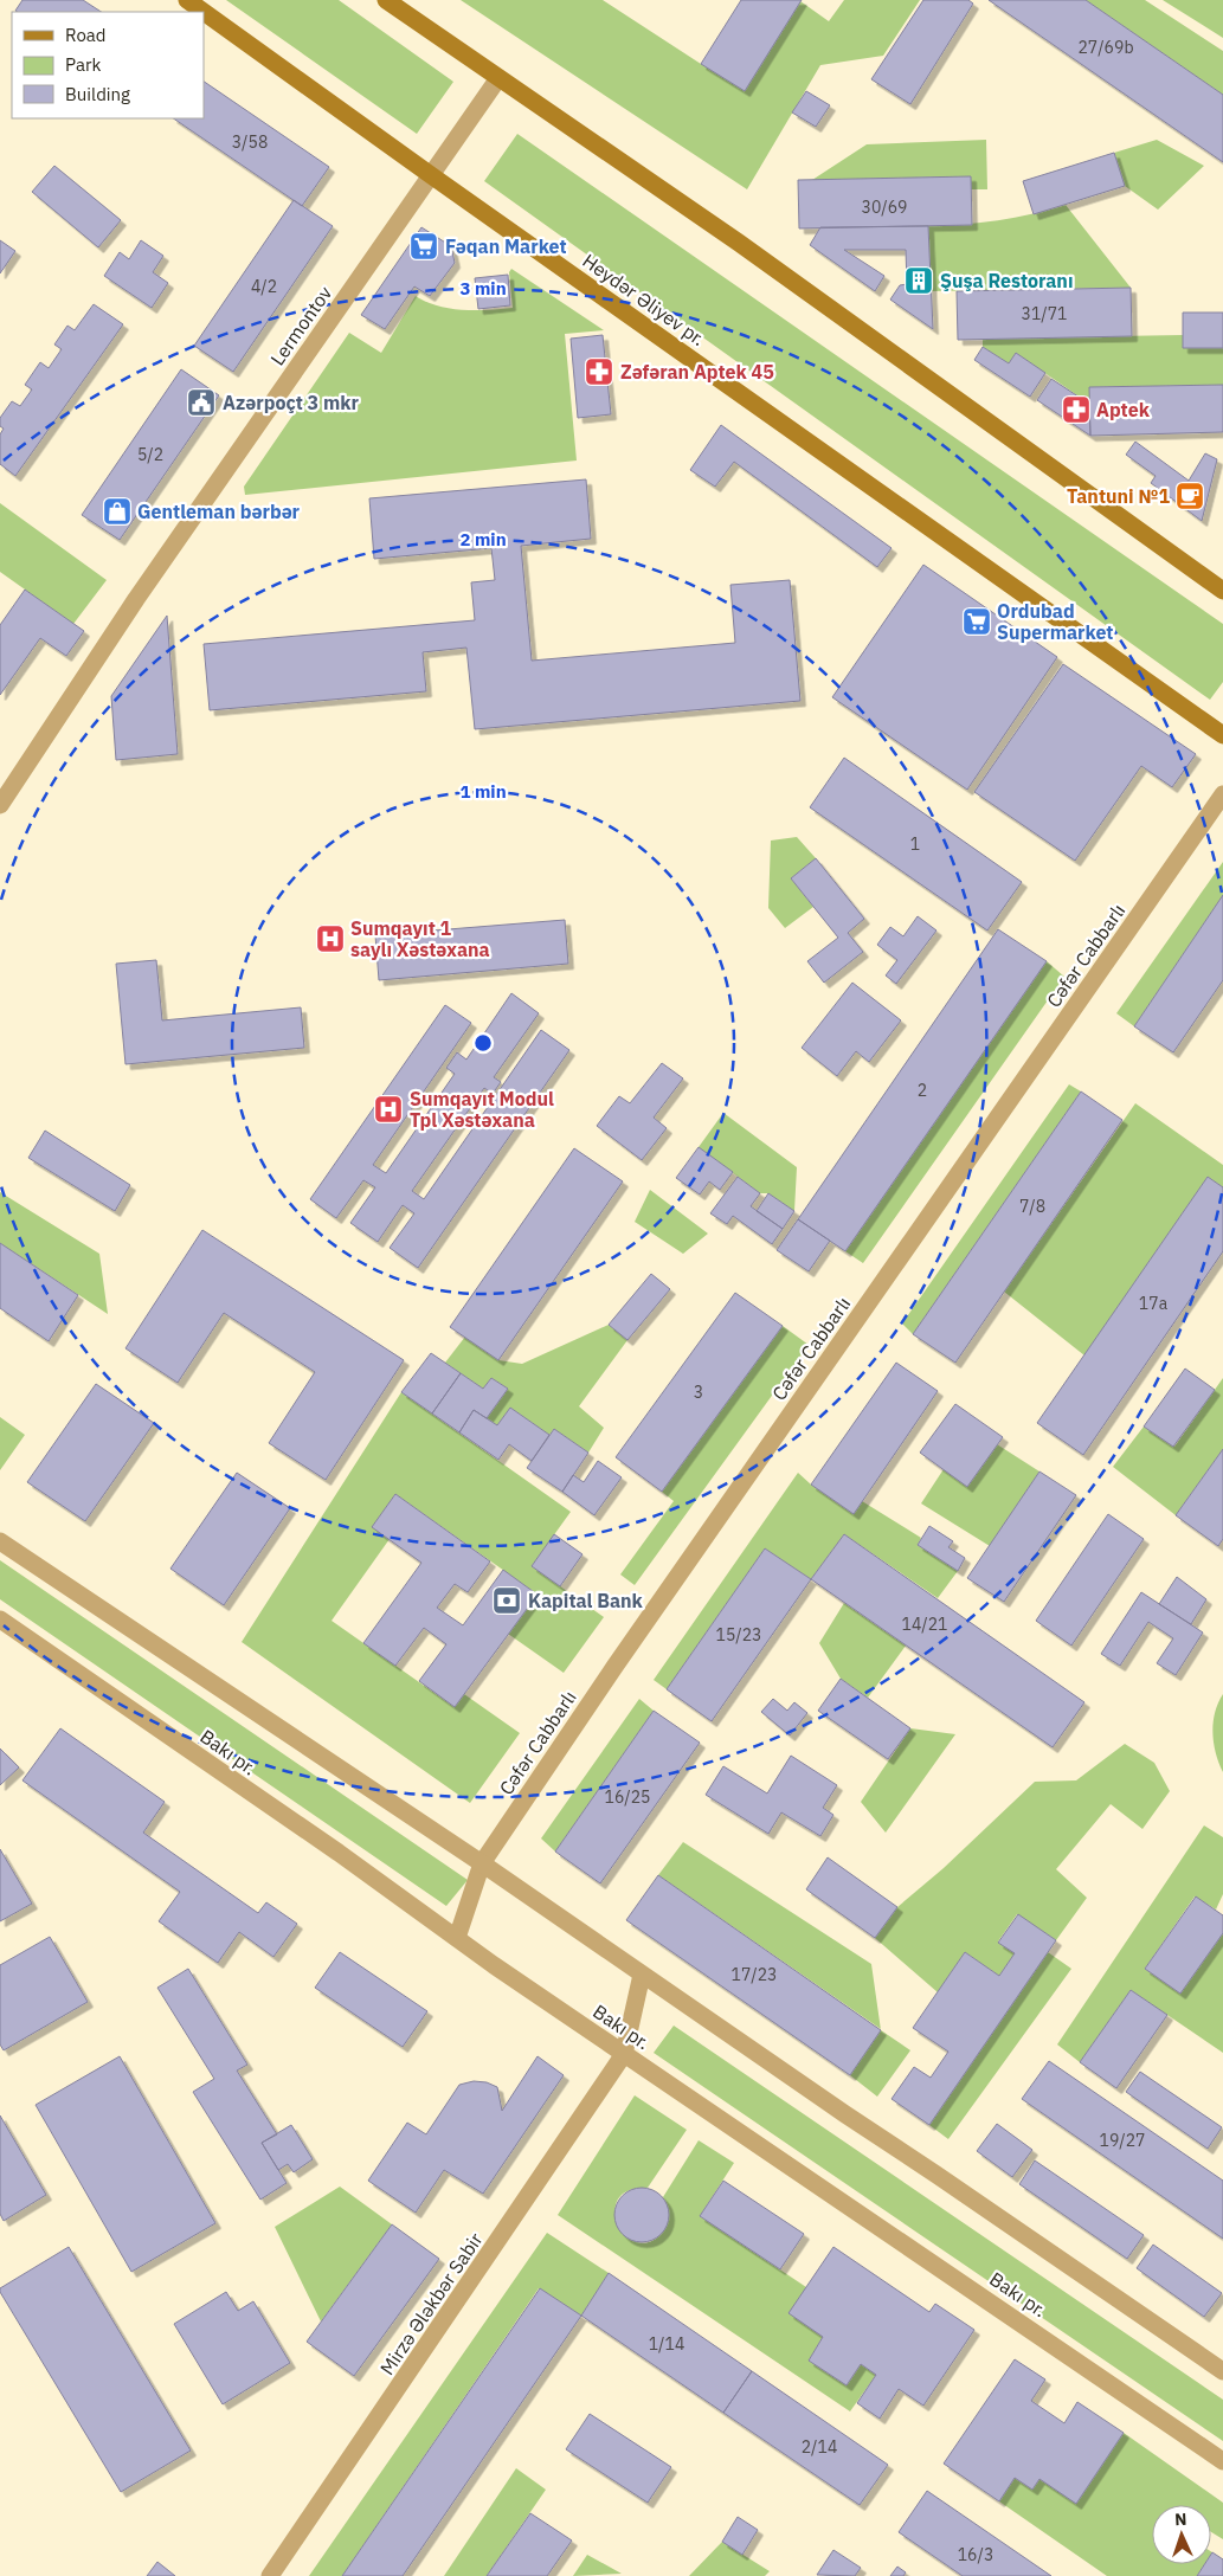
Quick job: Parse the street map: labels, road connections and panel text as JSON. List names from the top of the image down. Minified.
{"streets":{"main road":["Heydər Əliyev pr."],"street":["Lermontov","Cəfər Cabbarlı","Bakı pr.","Mirzə Ələkbər Sabir"]},"crossings":[["Heydər Əliyev pr.","Lermontov"],["Cəfər Cabbarlı","Bakı pr."],["Bakı pr.","Mirzə Ələkbər Sabir"]],"places":{"supermarket":["Fəqan Market","Ordubad Supermarket"],"building":["Şuşa Restoranı"],"pharmacy":["Zəfəran Aptek 45","Aptek"],"public building":["Azərpoçt 3 mkr"],"cafe":["Tantuni №1"],"shop":["Gentleman bәrbәr"],"hospital":["Sumqayıt 1 saylı Xəstəxana","Sumqayıt Modul Tpl Xəstəxana"],"bank":["Kapital Bank"]},"house_numbers":["27/69b","3/58","30/69","4/2","31/71","5/2","1","2","7/8","17a","3","14/21","15/23","16/25","17/23","19/27","1/14","2/14","16/3"],"legend":["Road","Park","Building"],"north":"top","rings":["3 min","2 min","1 min"]}
